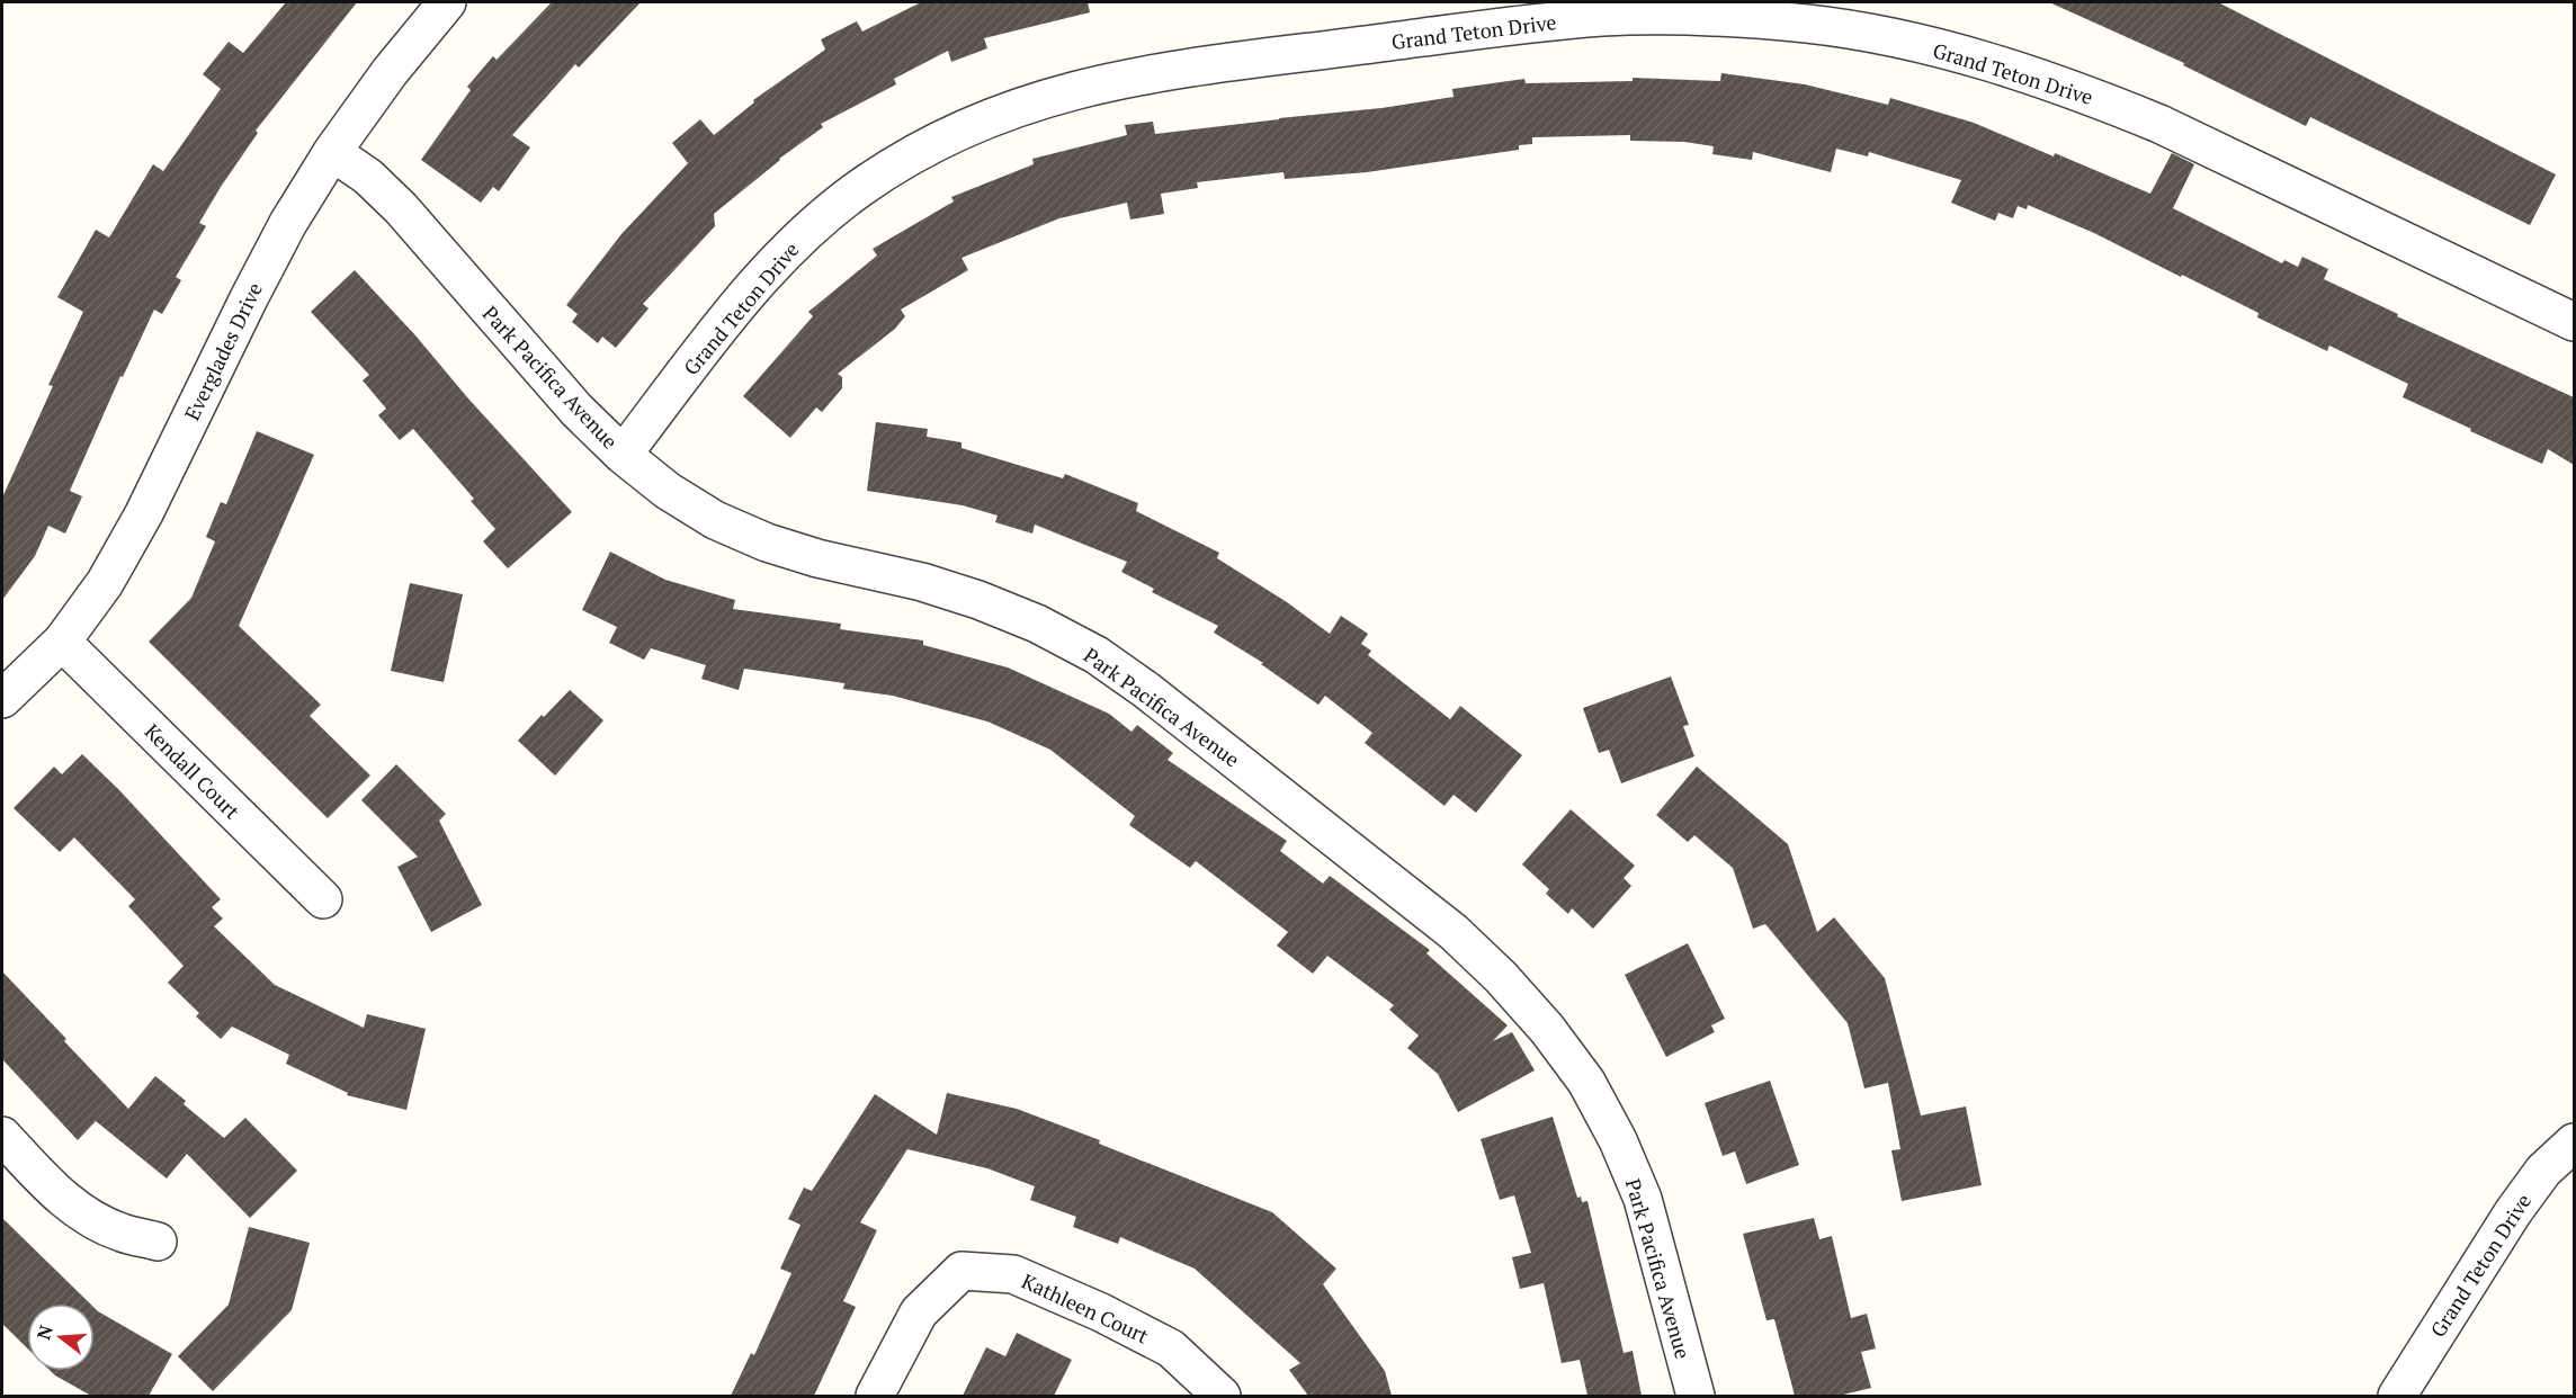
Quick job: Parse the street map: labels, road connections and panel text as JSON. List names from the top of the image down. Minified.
{"streets":{"street":["Grand Teton Drive","Everglades Drive","Park Pacifica Avenue","Kendall Court","Kathleen Court"]},"crossings":[["Grand Teton Drive","Park Pacifica Avenue"],["Everglades Drive","Park Pacifica Avenue"],["Everglades Drive","Kendall Court"]],"north":"left"}
